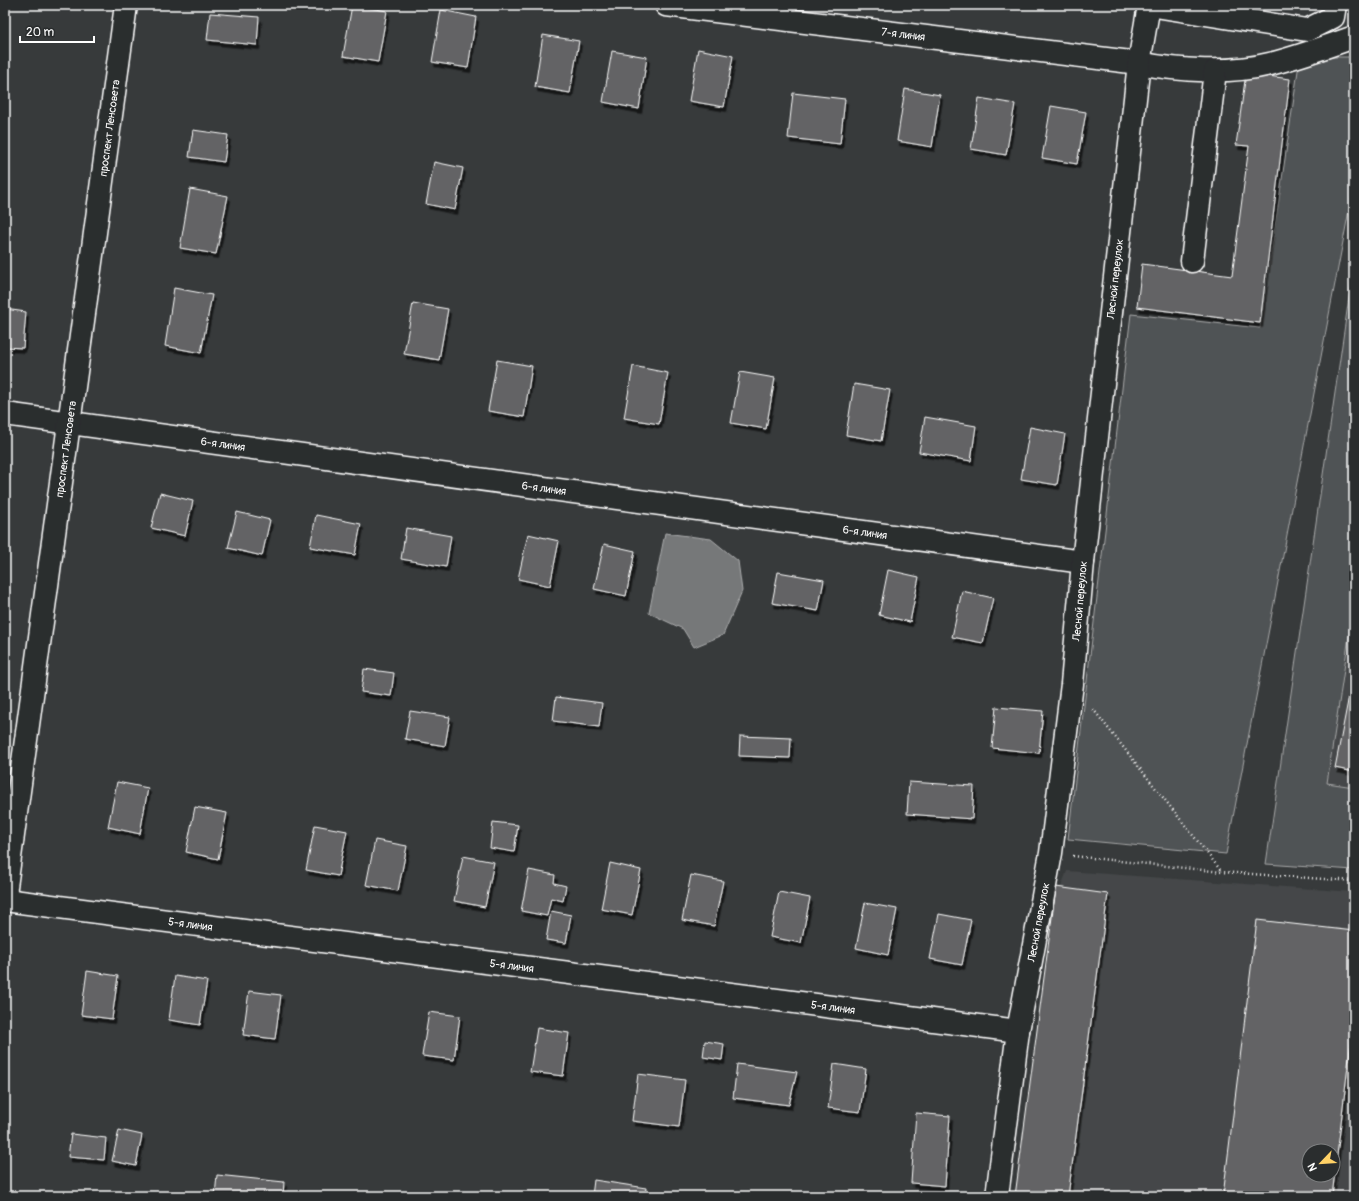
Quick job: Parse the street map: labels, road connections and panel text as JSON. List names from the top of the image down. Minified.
{"streets":{"street":["7-я линия","проспект Ленсовета","Лесной переулок","6-я линия","5-я линия"]},"crossings":[["7-я линия","Лесной переулок"],["проспект Ленсовета","6-я линия"],["Лесной переулок","6-я линия"],["Лесной переулок","5-я линия"]],"scale_bar":"20 m","north":"bottom left"}
